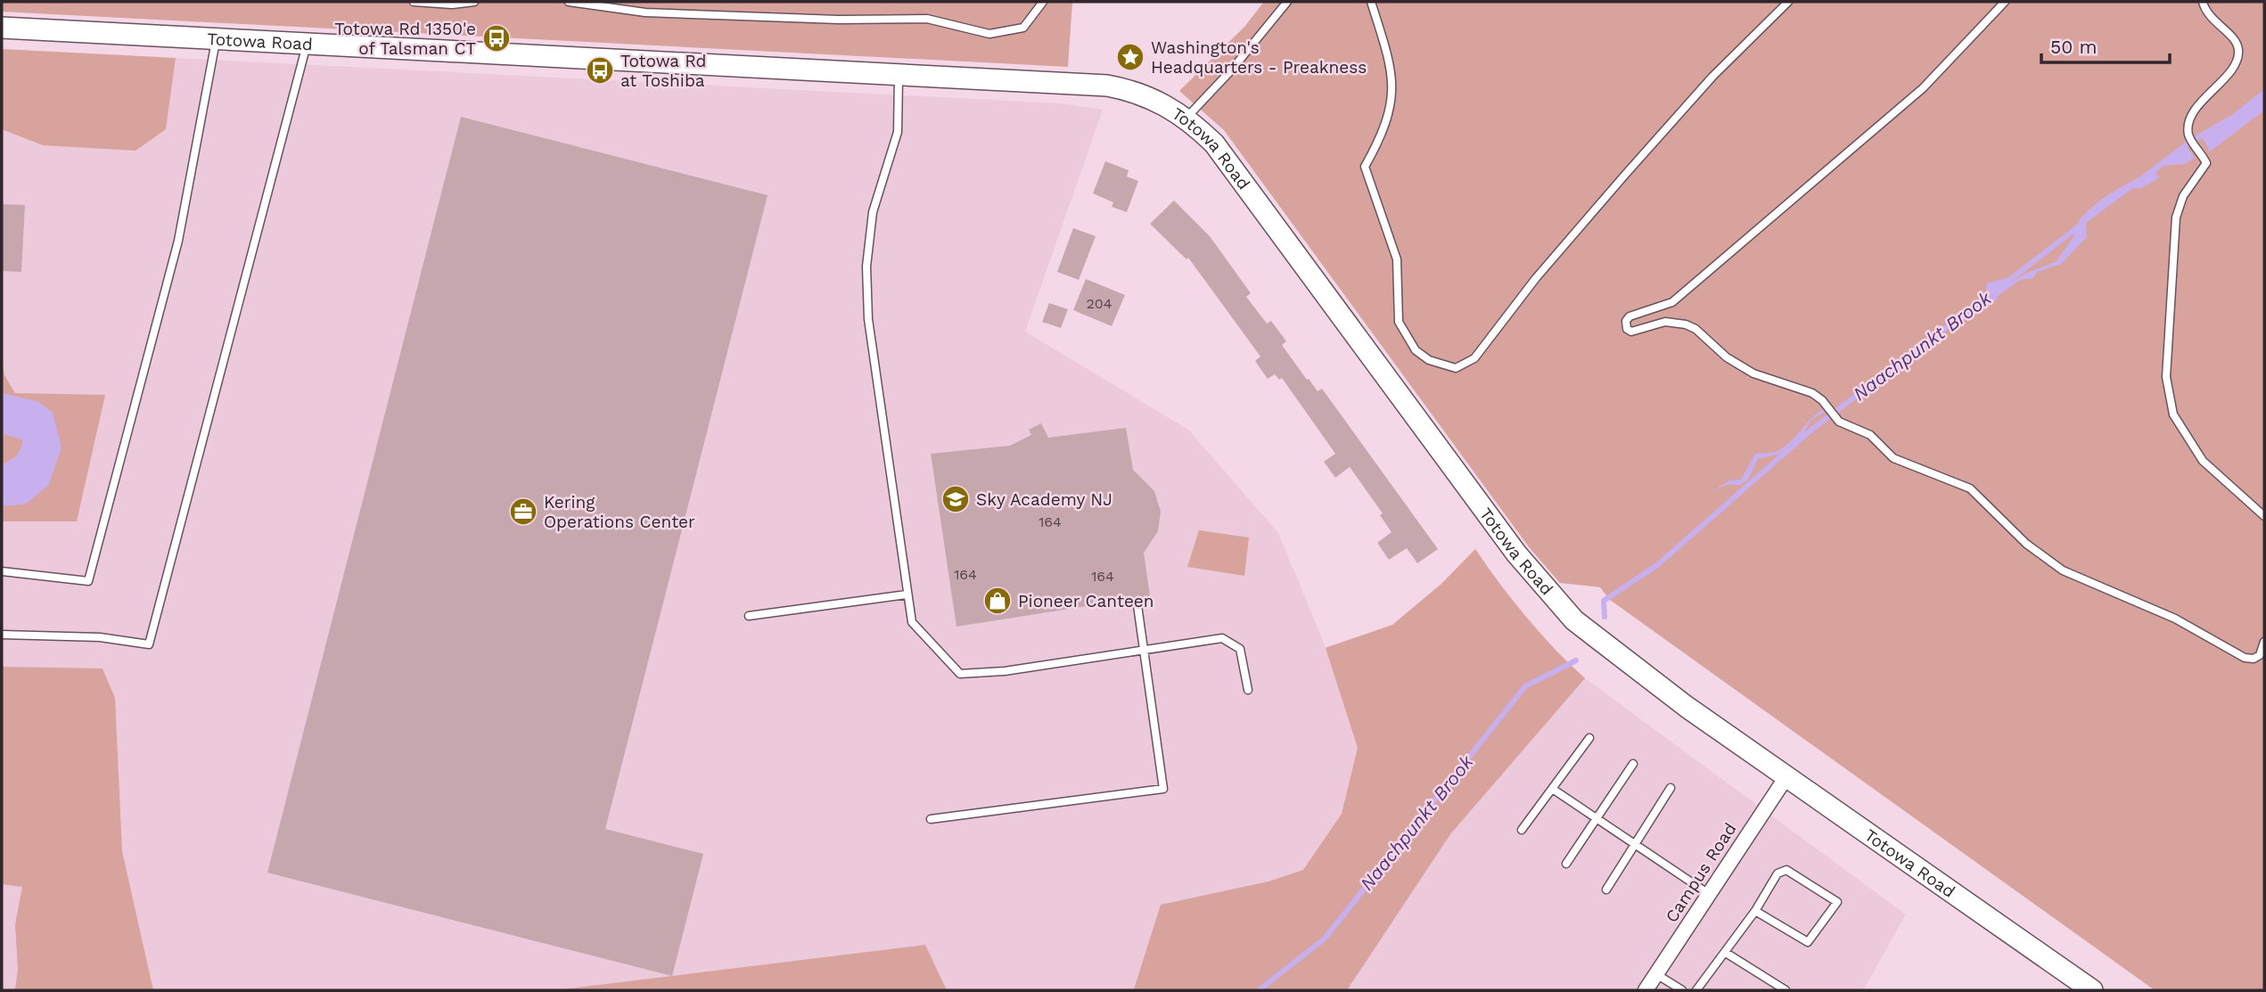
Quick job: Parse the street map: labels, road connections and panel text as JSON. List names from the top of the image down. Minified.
{"streets":{"main road":["Totowa Road"],"street":["Campus Road"]},"crossings":[["Totowa Road","Campus Road"]],"water":["Naachpunkt Brook"],"places":{"bus stop":["Totowa Rd 1350'e of Talsman CT","Totowa Rd at Toshiba"],"place":["Washington's Headquarters - Preakness"],"school or university":["Sky Academy NJ"],"office":["Kering Operations Center"],"shop":["Pioneer Canteen"]},"house_numbers":["204","164","164","164"],"scale_bar":"50 m"}
